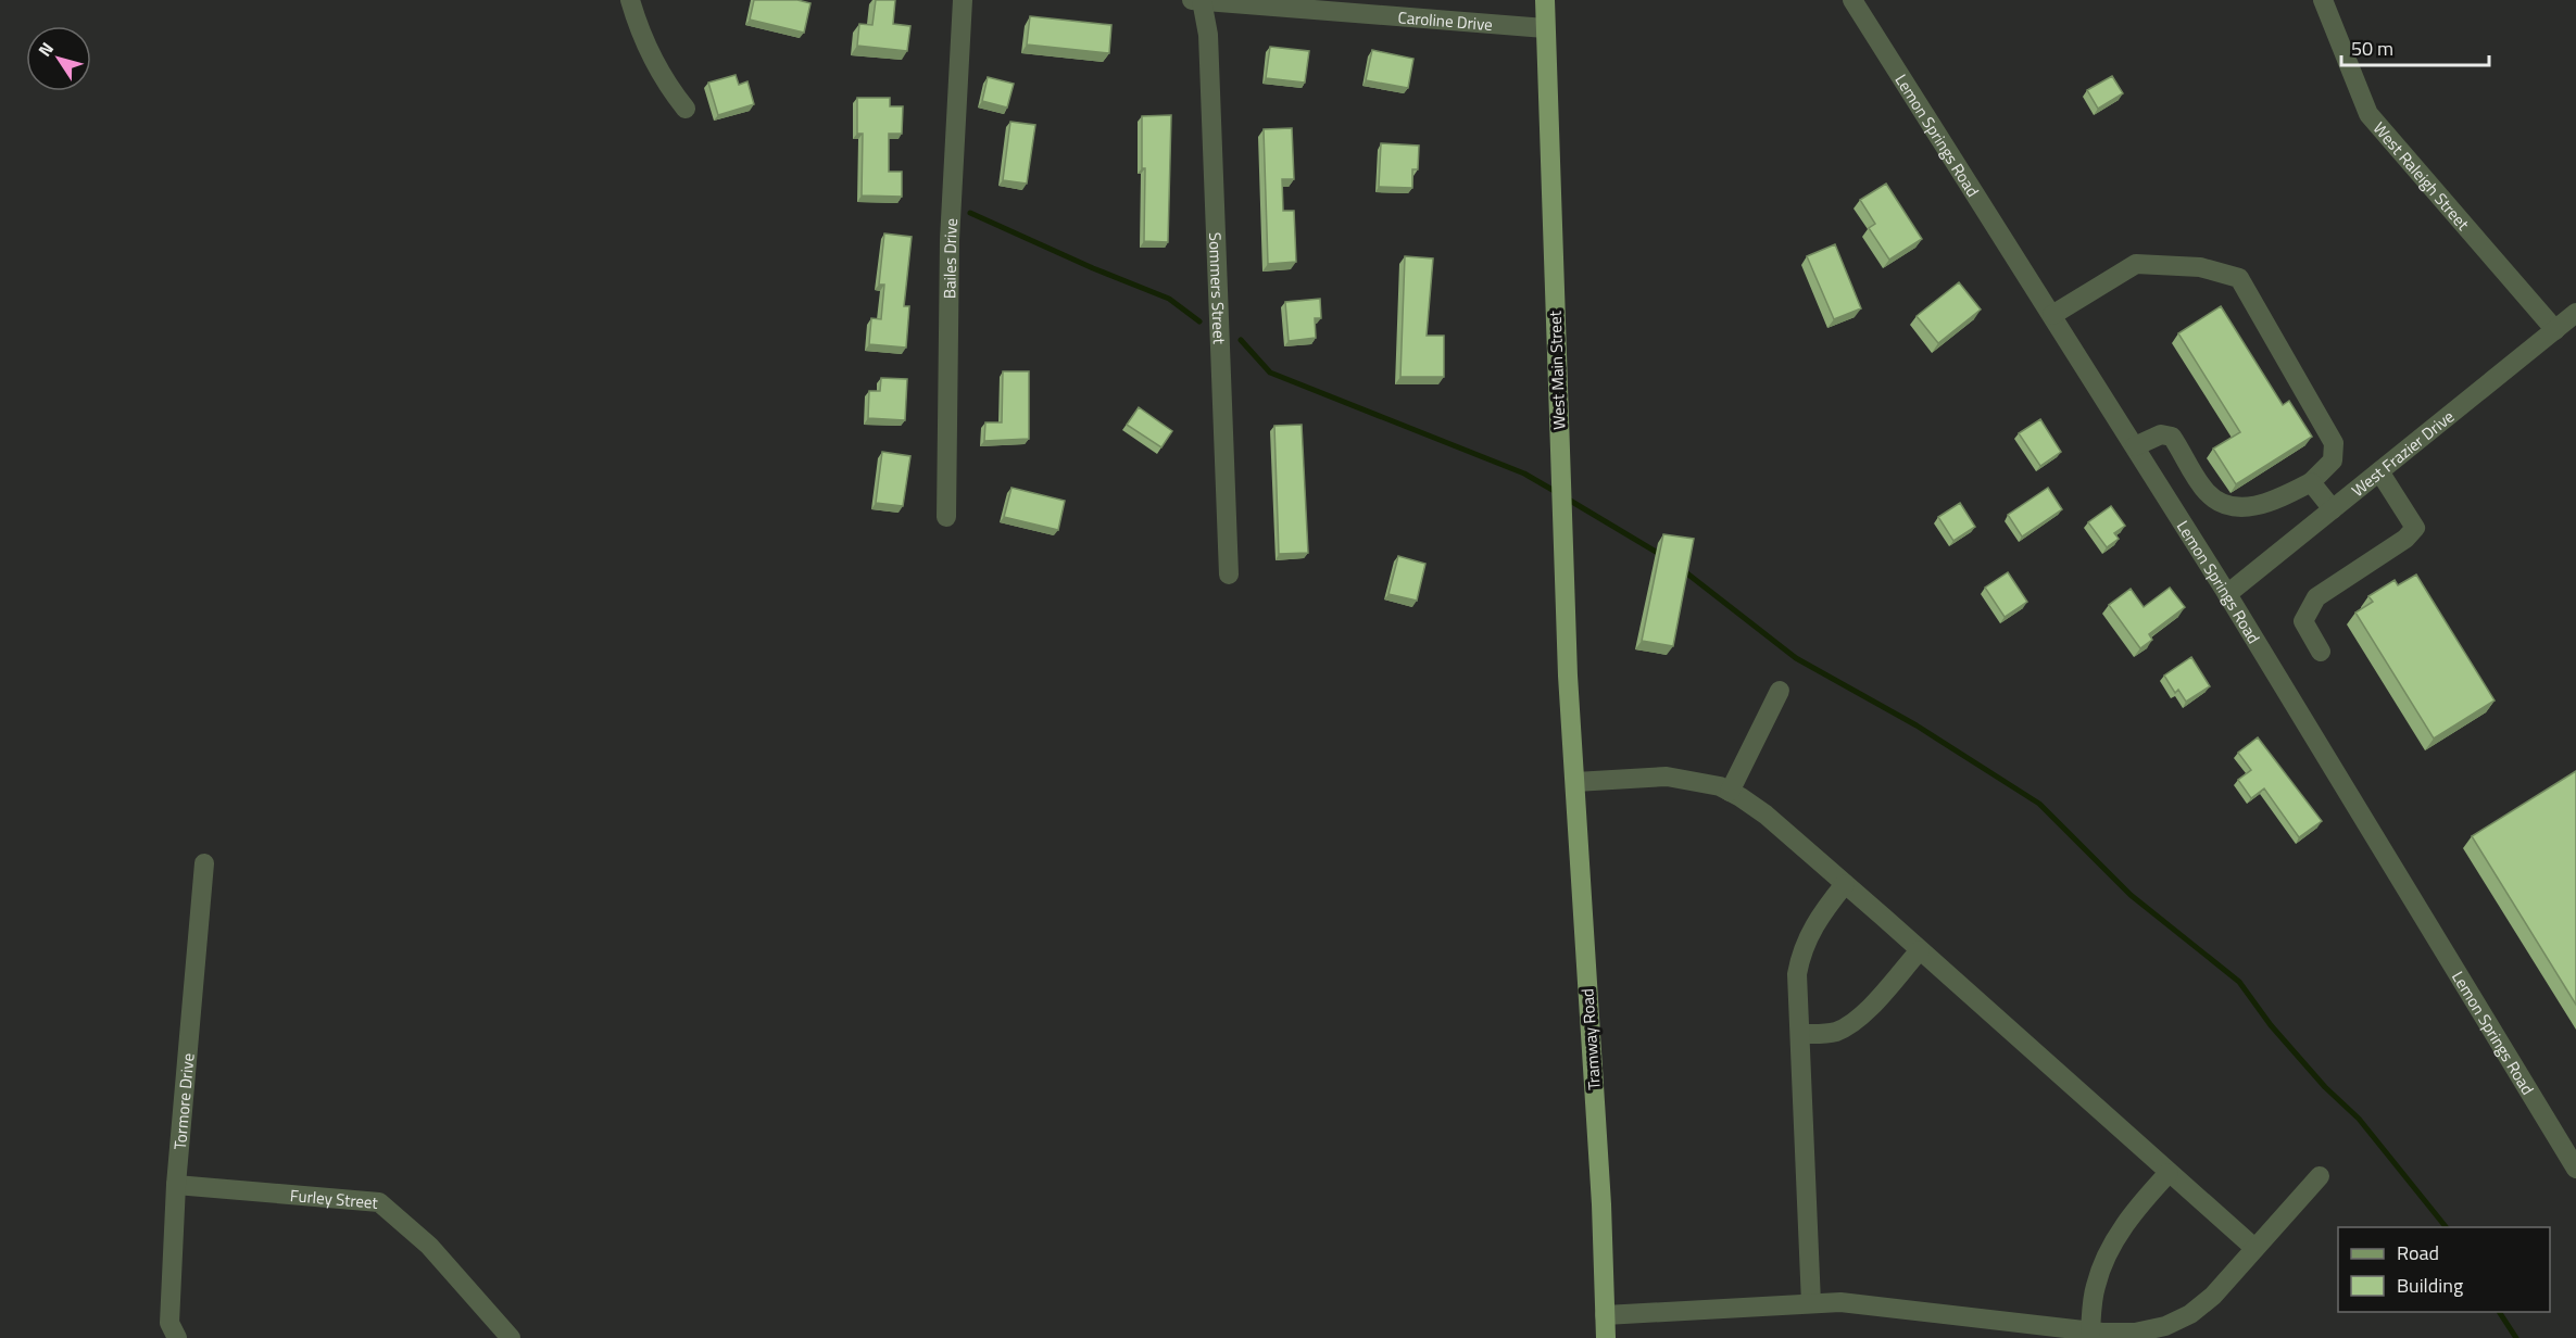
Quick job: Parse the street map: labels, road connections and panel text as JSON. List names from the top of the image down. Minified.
{"streets":{"main road":["West Main Street","Tramway Road"],"street":["Caroline Drive","Lemon Springs Road","West Raleigh Street","Bailes Drive","Sommers Street","West Frazier Drive","Tormore Drive","Furley Street"]},"crossings":[["Caroline Drive","Sommers Street"],["Caroline Drive","West Main Street"],["Lemon Springs Road","West Frazier Drive"],["West Raleigh Street","West Frazier Drive"],["West Main Street","Tramway Road"],["Tormore Drive","Furley Street"]],"legend":["Road","Building"],"scale_bar":"50 m","north":"top left"}
